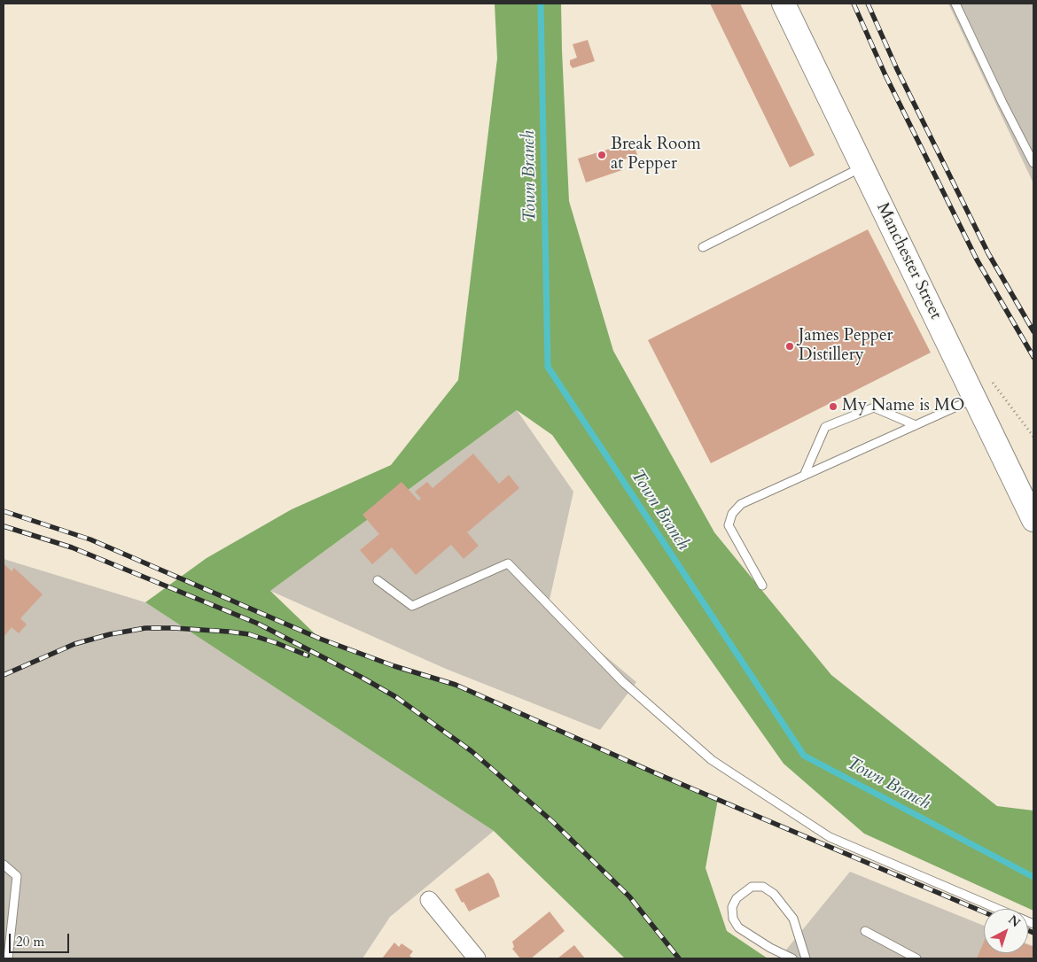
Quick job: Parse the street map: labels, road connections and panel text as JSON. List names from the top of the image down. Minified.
{"streets":{"main road":["Manchester Street"]},"water":["Town Branch"],"places":["Break Room at Pepper","James Pepper Distillery","My Name is MO"],"scale_bar":"20 m","north":"top right"}
